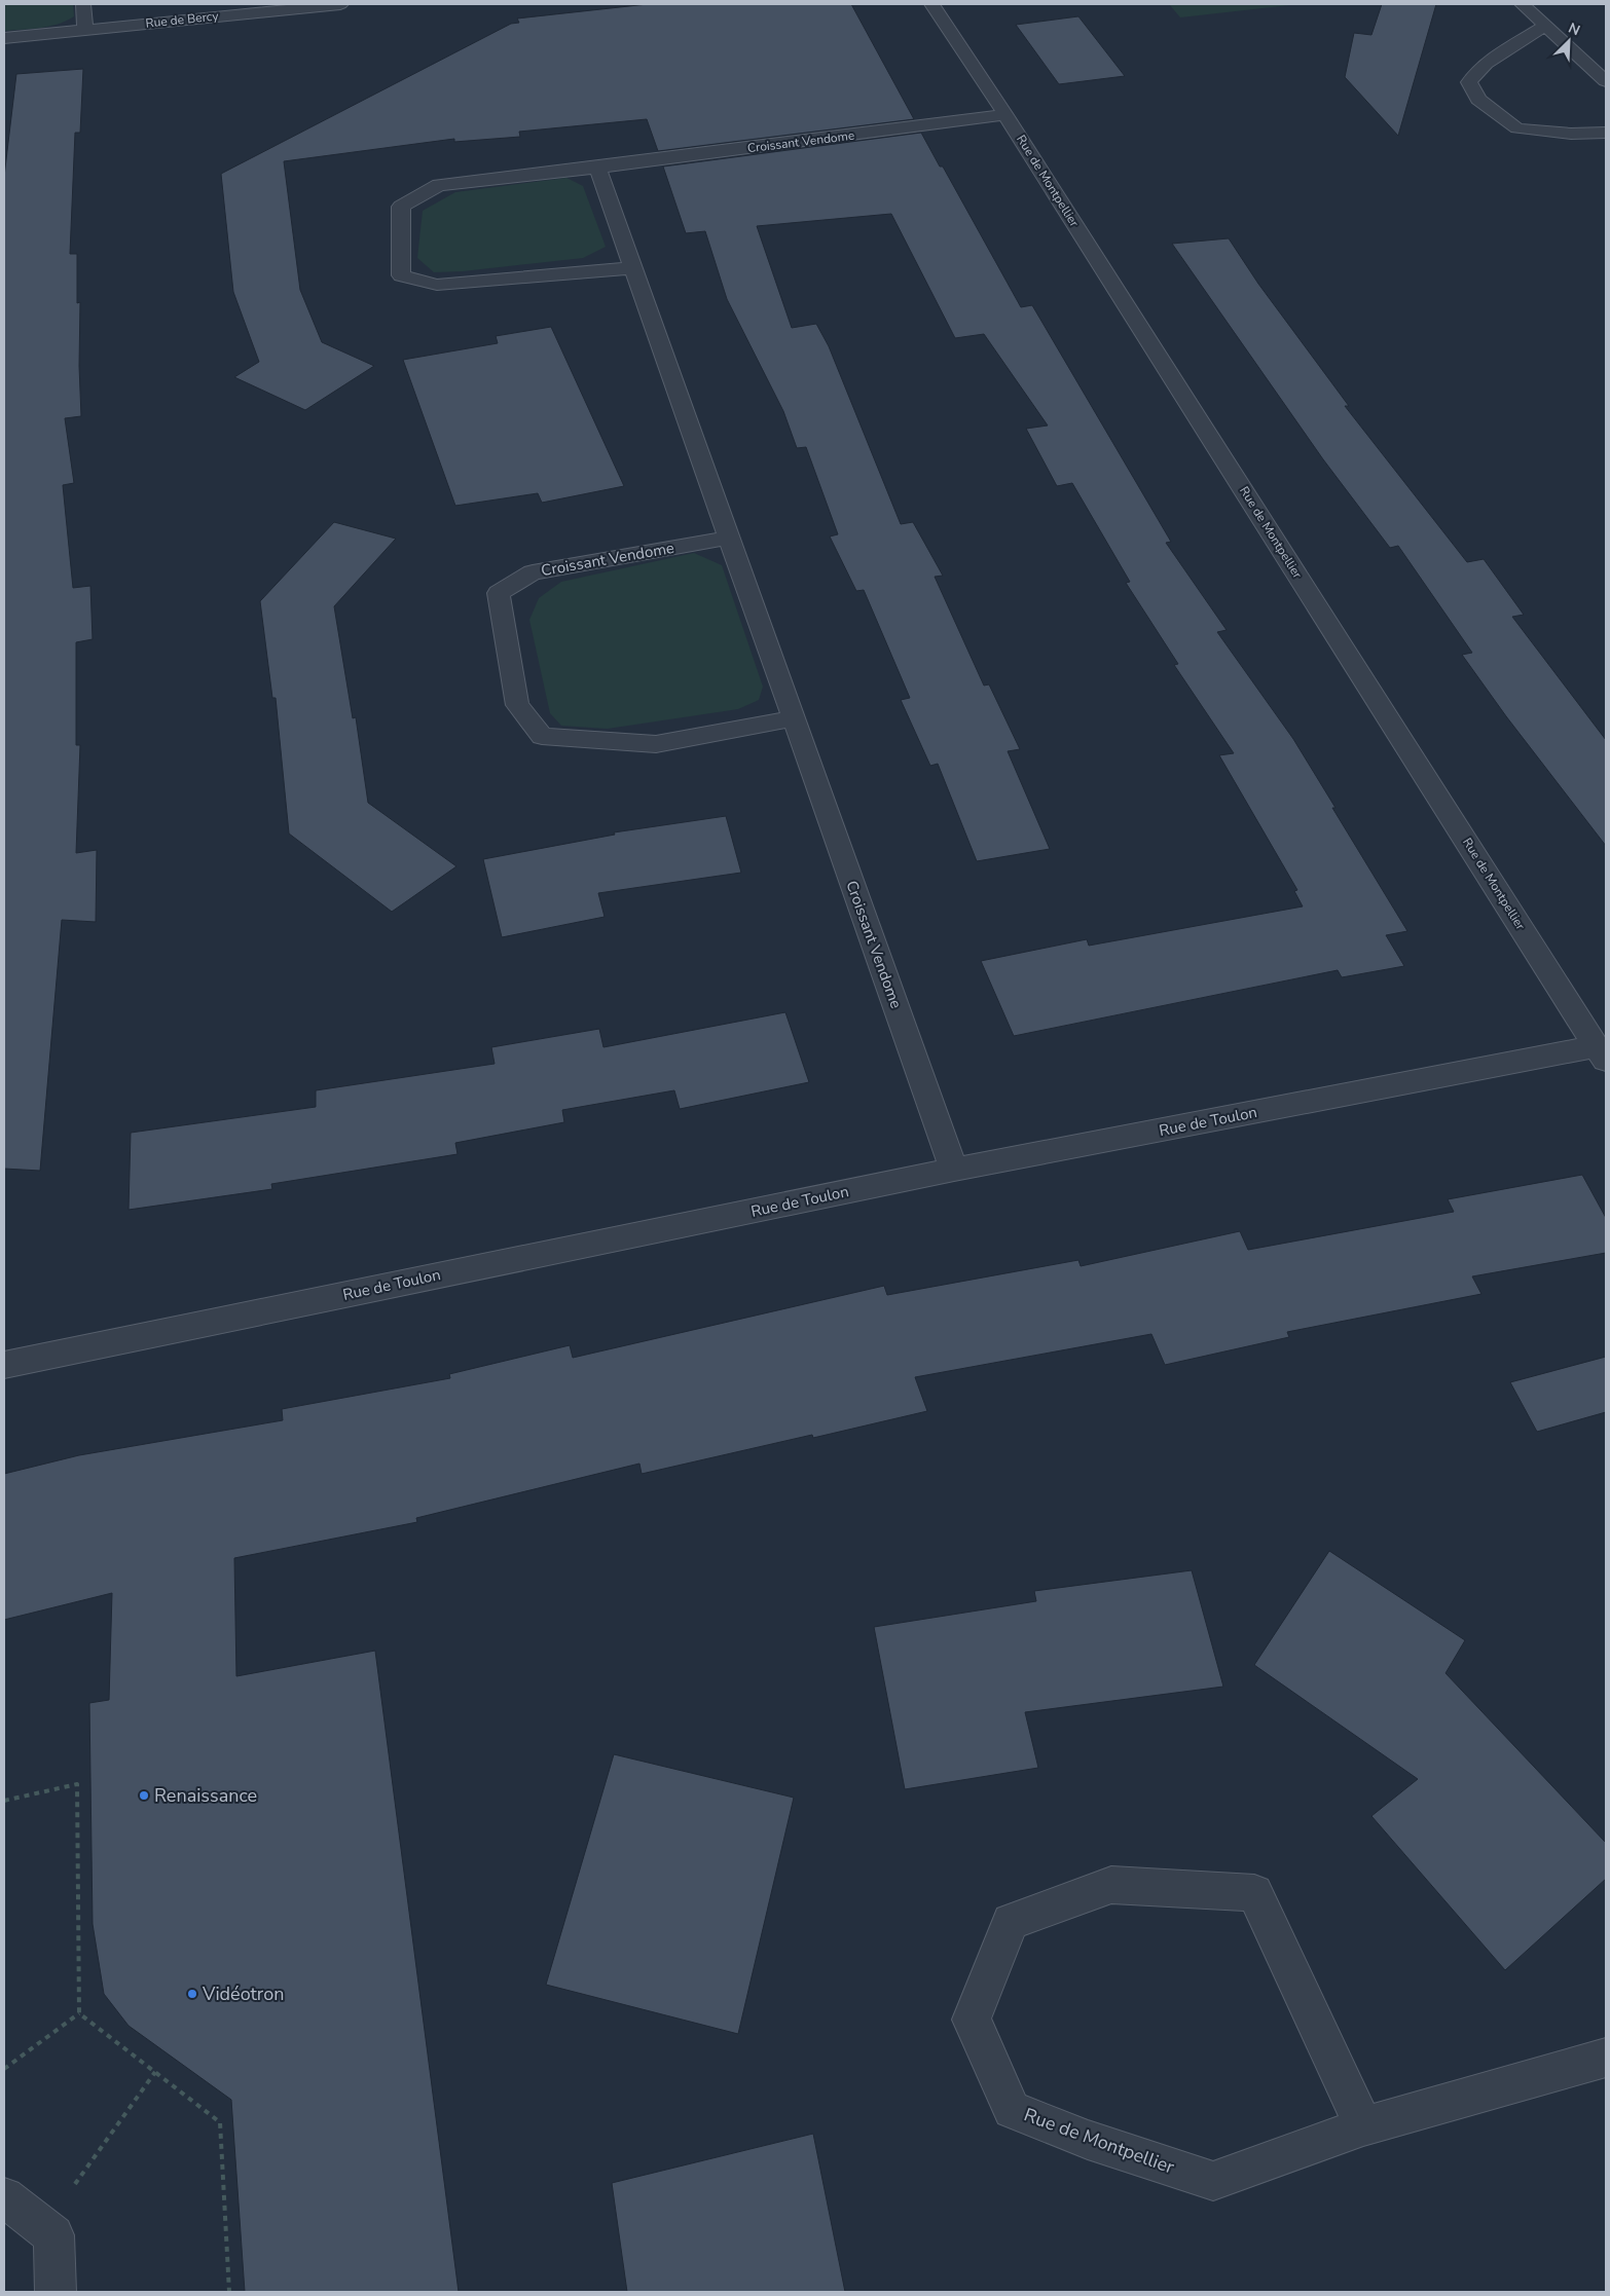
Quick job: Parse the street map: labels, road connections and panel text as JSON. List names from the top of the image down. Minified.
{"streets":{"street":["Rue de Bercy","Croissant Vendome","Rue de Montpellier","Rue de Toulon"]},"crossings":[["Croissant Vendome","Rue de Montpellier"],["Croissant Vendome","Rue de Toulon"],["Rue de Montpellier","Rue de Toulon"]],"places":["Renaissance","Vidéotron"],"north":"top right"}
